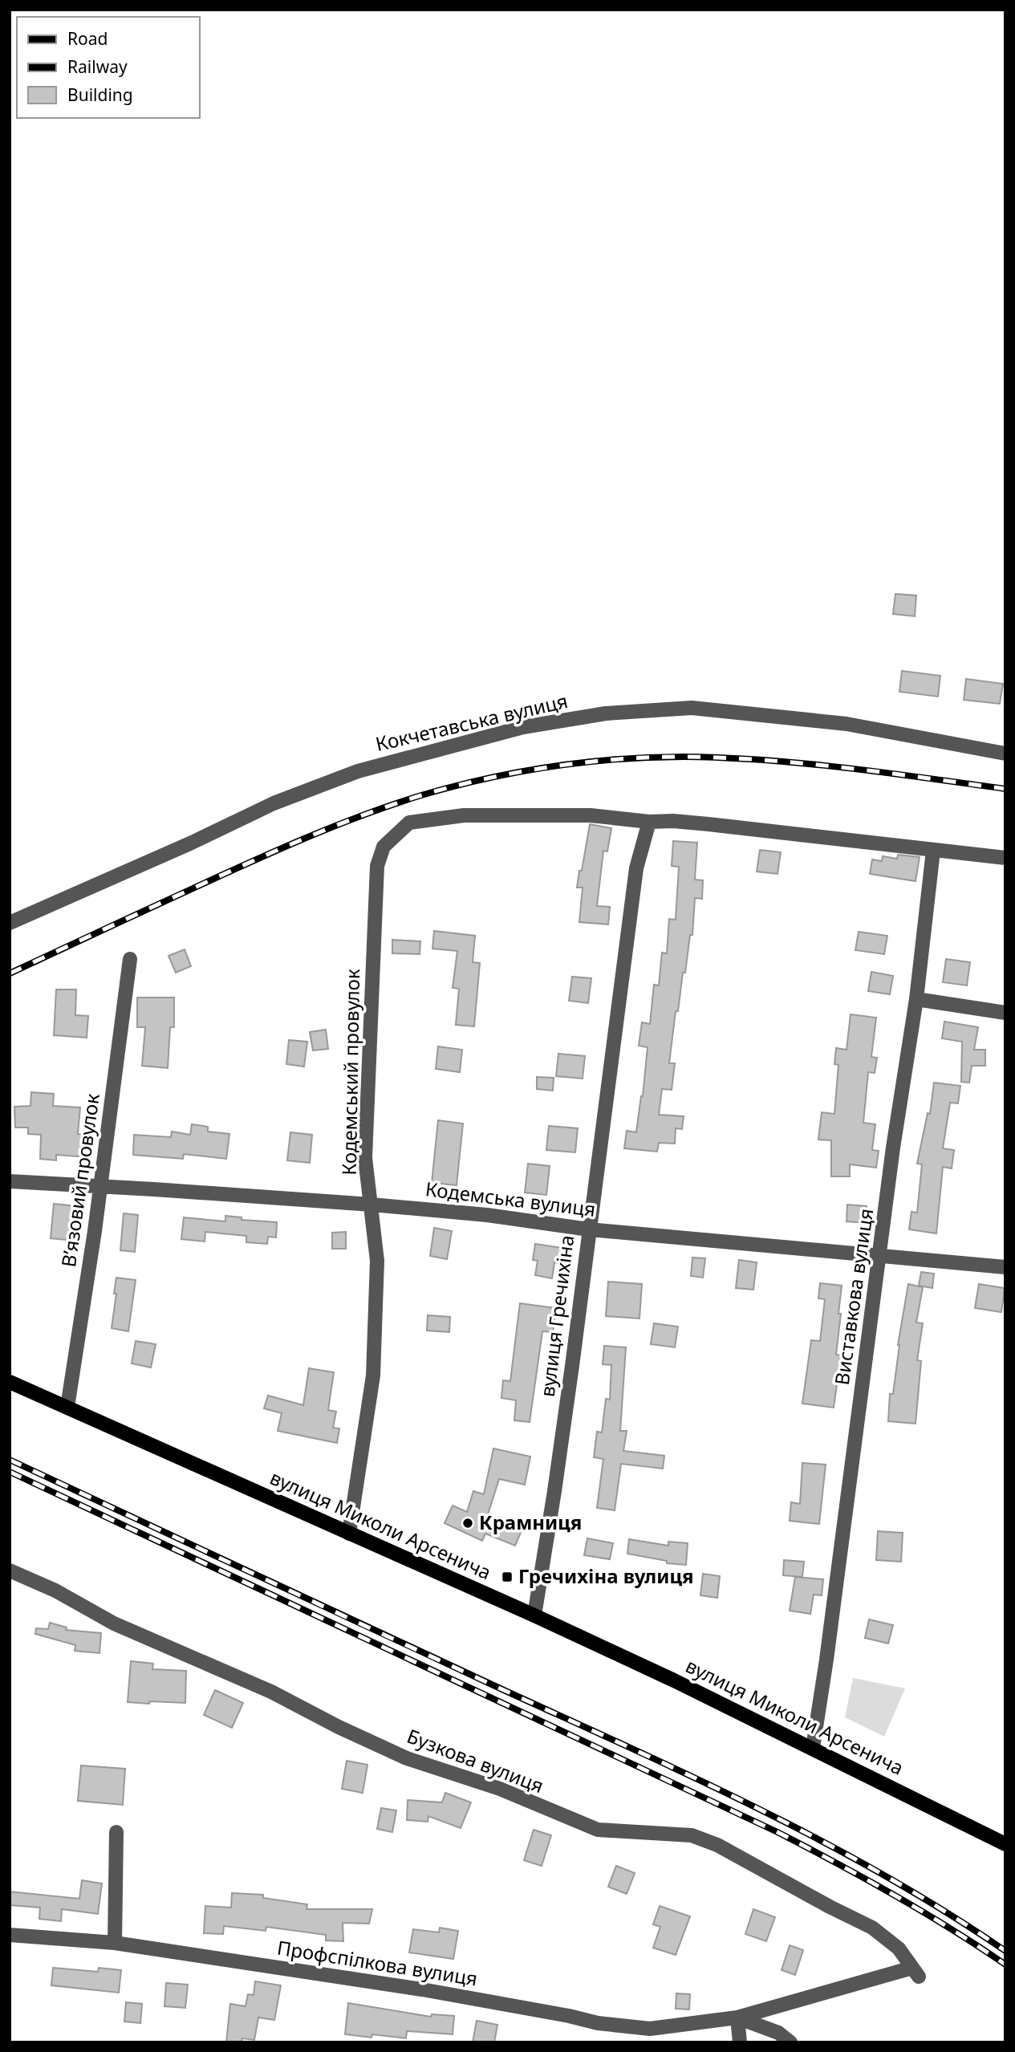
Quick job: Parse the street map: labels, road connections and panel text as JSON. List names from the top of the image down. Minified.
{"streets":{"main road":["вулиця Миколи Арсенича"],"street":["Кокчетавська вулиця","Кодемський провулок","Вʼязовий провулок","Кодемська вулиця","Виставкова вулиця","вулиця Гречихіна","Бузкова вулиця","Профспілкова вулиця"]},"crossings":[["Кодемський провулок","Кодемська вулиця"],["Кодемський провулок","вулиця Гречихіна"],["Кодемський провулок","вулиця Миколи Арсенича"],["Вʼязовий провулок","Кодемська вулиця"],["Вʼязовий провулок","вулиця Миколи Арсенича"],["Кодемська вулиця","Виставкова вулиця"],["Кодемська вулиця","вулиця Гречихіна"],["Виставкова вулиця","вулиця Миколи Арсенича"],["вулиця Гречихіна","вулиця Миколи Арсенича"],["Бузкова вулиця","Профспілкова вулиця"]],"places":{"other":["Крамниця"],"transit":["Гречихіна вулиця"]},"legend":["Road","Railway","Building"]}
